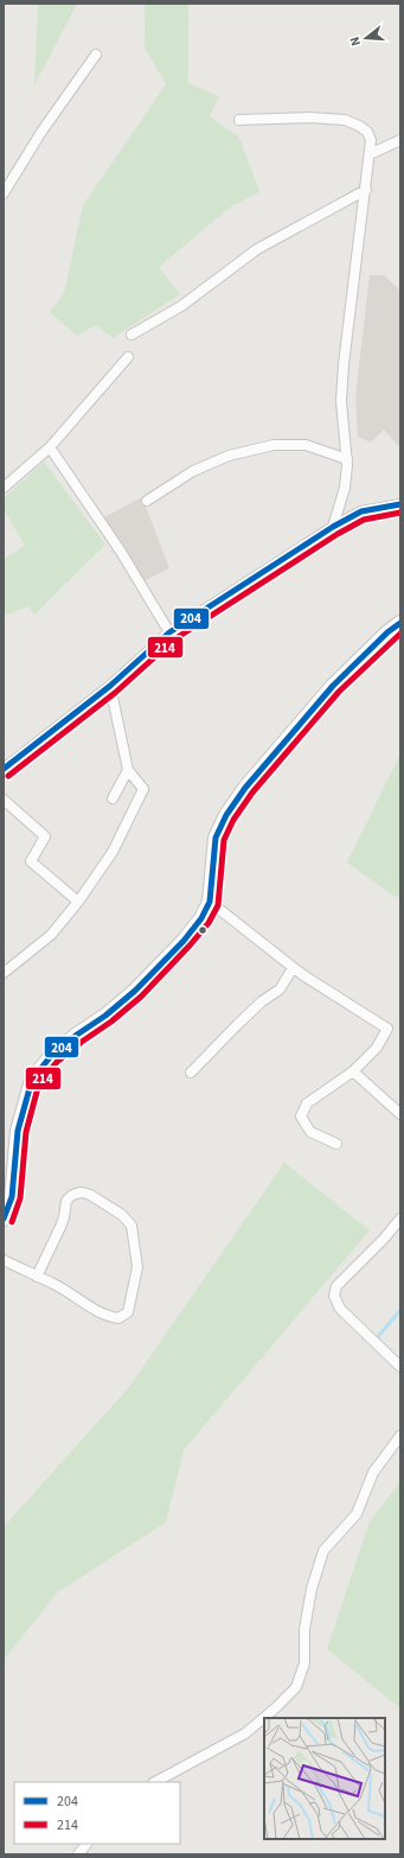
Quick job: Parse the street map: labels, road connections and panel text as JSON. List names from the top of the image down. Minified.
{"lines":["transit line 204","transit line 214"],"legend":["204","214"],"north":"left"}
